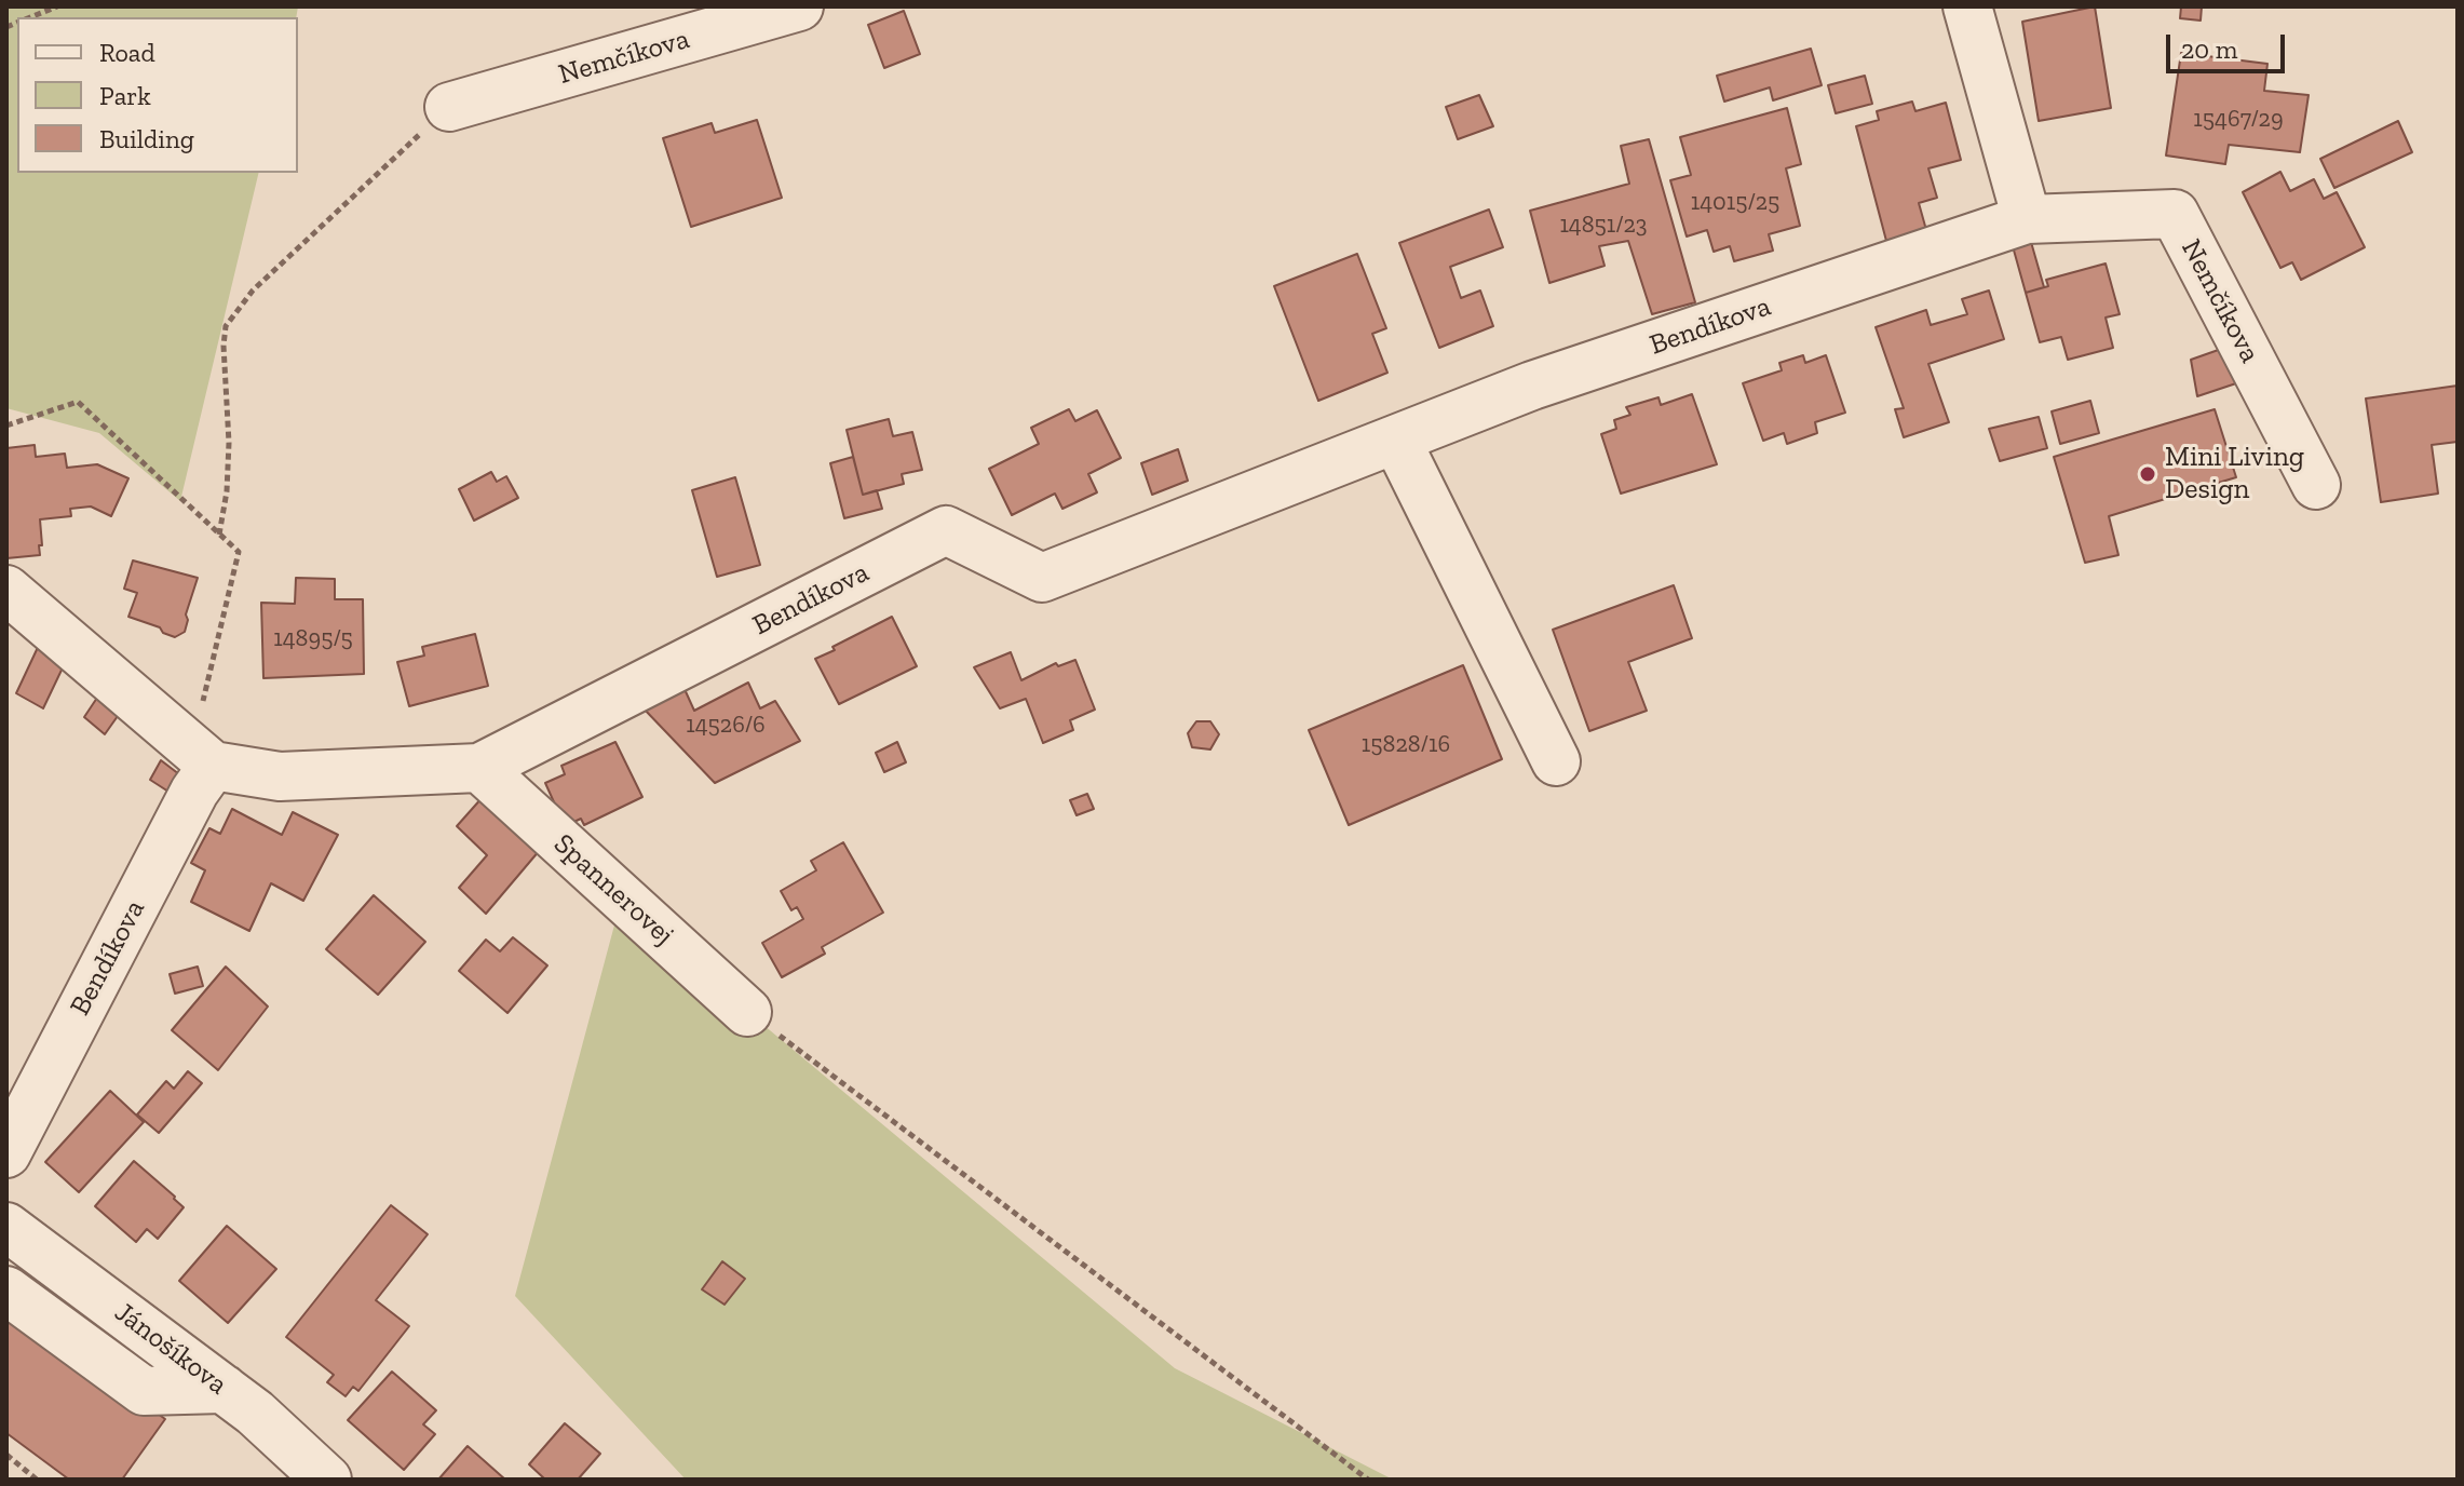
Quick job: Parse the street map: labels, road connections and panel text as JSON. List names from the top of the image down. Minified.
{"streets":{"street":["Nemčíkova","Bendíkova","Spannerovej","Jánošíkova"]},"crossings":[["Nemčíkova","Bendíkova"],["Bendíkova","Spannerovej"]],"places":["Mini Living Design"],"house_numbers":["15467/29","14015/25","14851/23","14895/5","14526/6","15828/16"],"legend":["Road","Park","Building"],"scale_bar":"20 m"}
